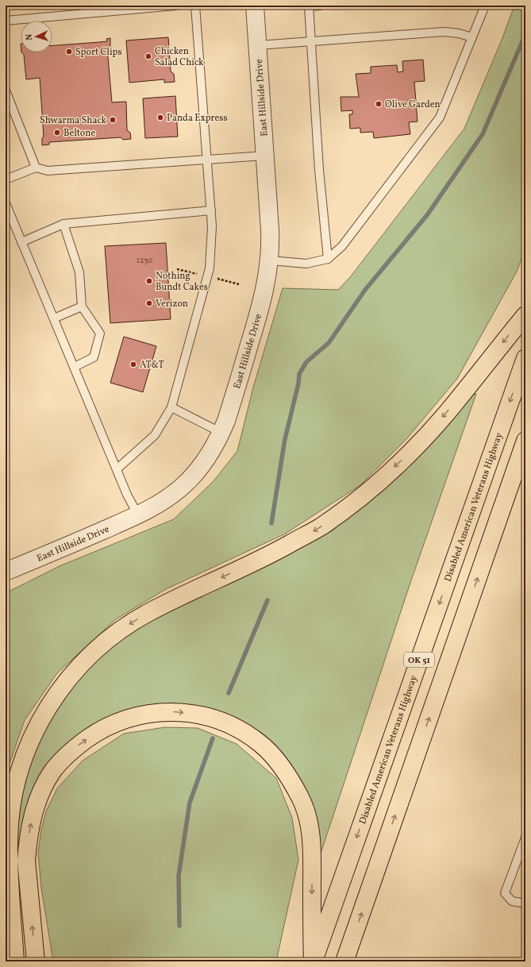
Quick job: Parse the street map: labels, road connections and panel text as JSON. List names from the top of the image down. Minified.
{"streets":{"highway":["Disabled American Veterans Highway","OK 51"],"street":["East Hillside Drive"]},"places":["Sport Clips","Chicken Salad Chick","Olive Garden","Panda Express","Shwarma Shack","Beltone","Nothing Bundt Cakes","Verizon","AT&T"],"house_numbers":["1230"],"north":"left"}
